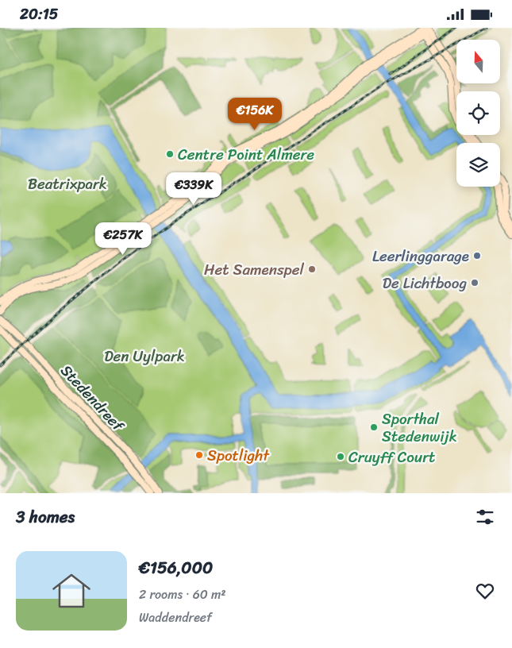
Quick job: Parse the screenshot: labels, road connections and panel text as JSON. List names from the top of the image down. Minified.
{"streets":{"main road":["Stedendreef"]},"parks":["Beatrixpark","Den Uylpark"],"places":["Centre Point Almere","Leerlinggarage","Het Samenspel","De Lichtboog","Sporthal Stedenwijk","Spotlight","Cruyff Court"],"north":"top","page":{"status":"20:15","price":["€156K","€339K","€257K"],"heading":"3 homes","list":[{"name":"€156,000","note":"2 rooms · 60 m² · Waddendreef"}]}}
